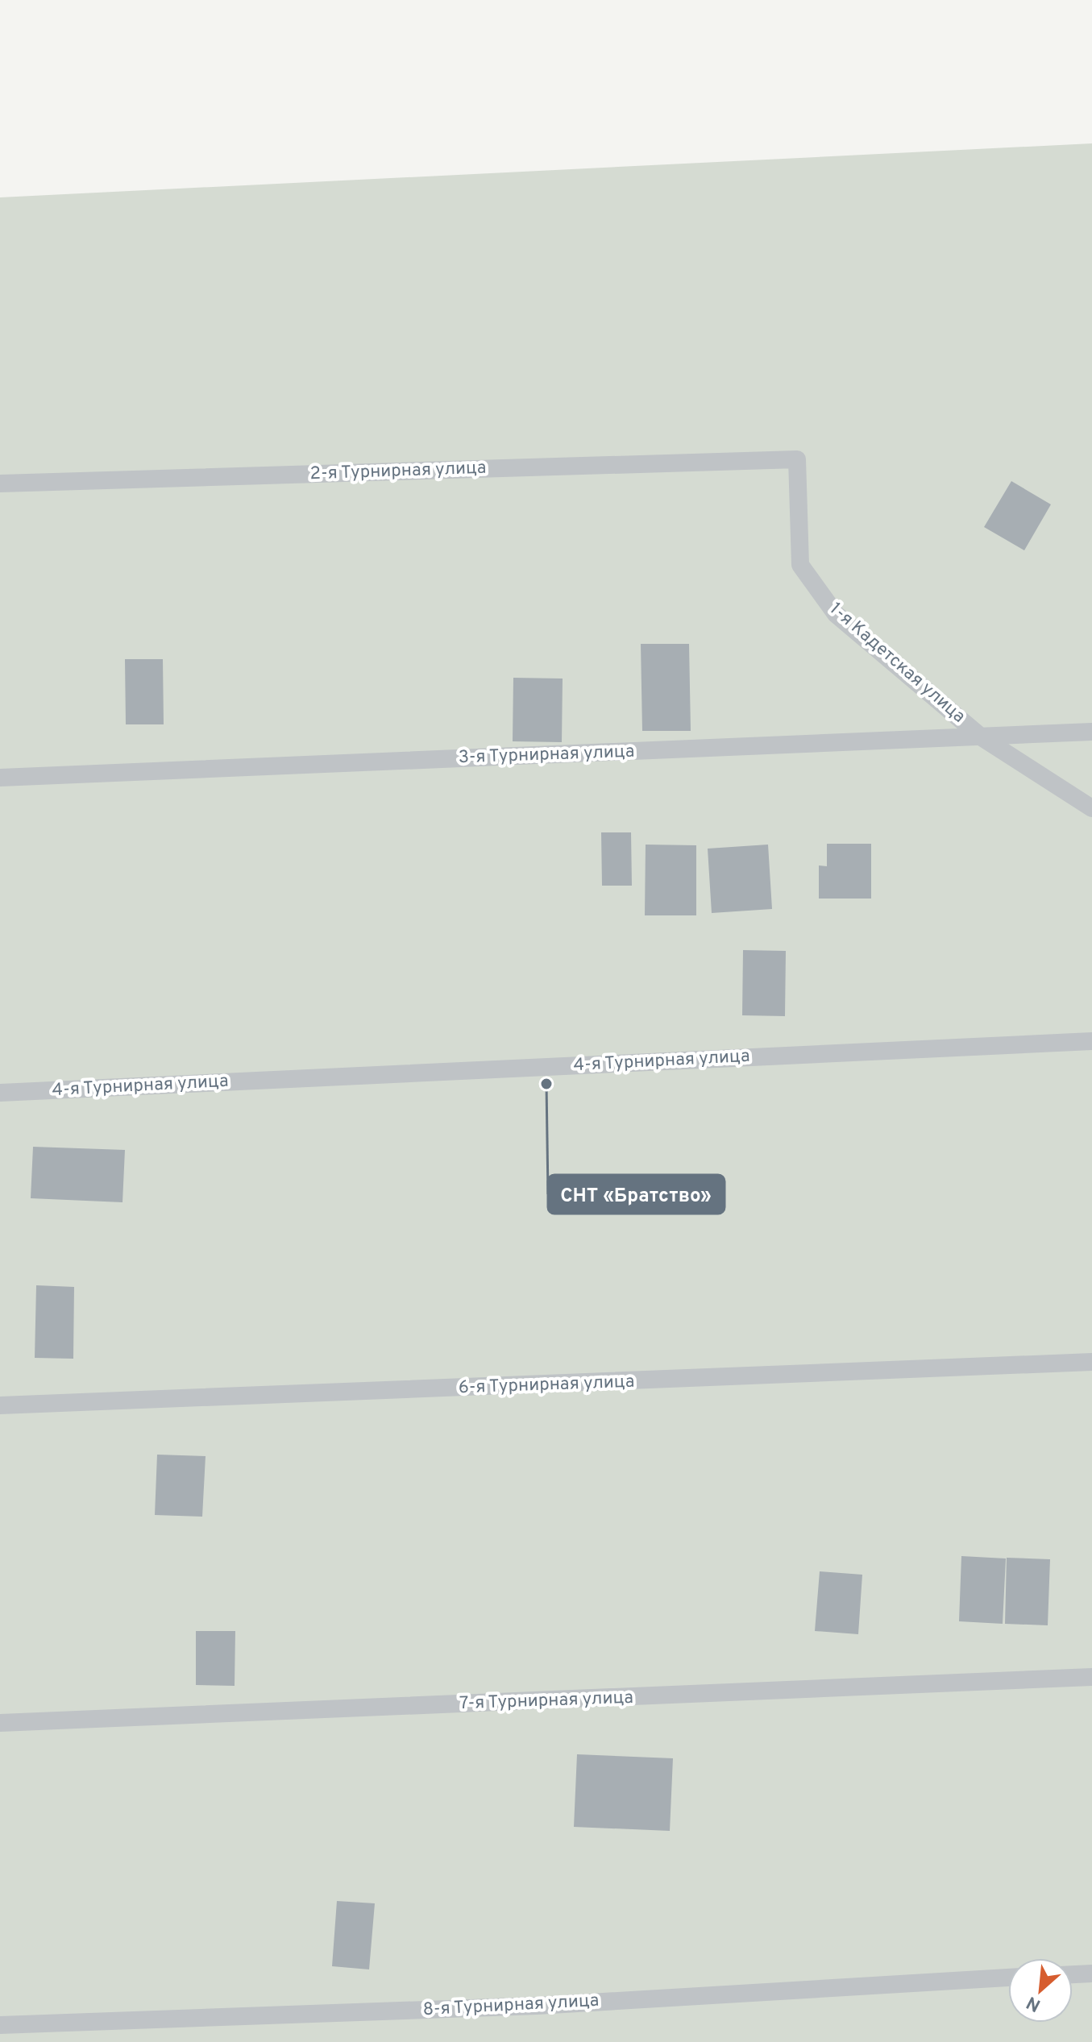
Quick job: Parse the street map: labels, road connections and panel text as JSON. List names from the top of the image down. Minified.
{"streets":{"lane":["2-я Турнирная улица","1-я Кадетская улица","3-я Турнирная улица","4-я Турнирная улица","6-я Турнирная улица","7-я Турнирная улица","8-я Турнирная улица"]},"crossings":[["2-я Турнирная улица","1-я Кадетская улица"],["1-я Кадетская улица","3-я Турнирная улица"]],"places":["СНТ «Братство»"],"north":"bottom left"}
